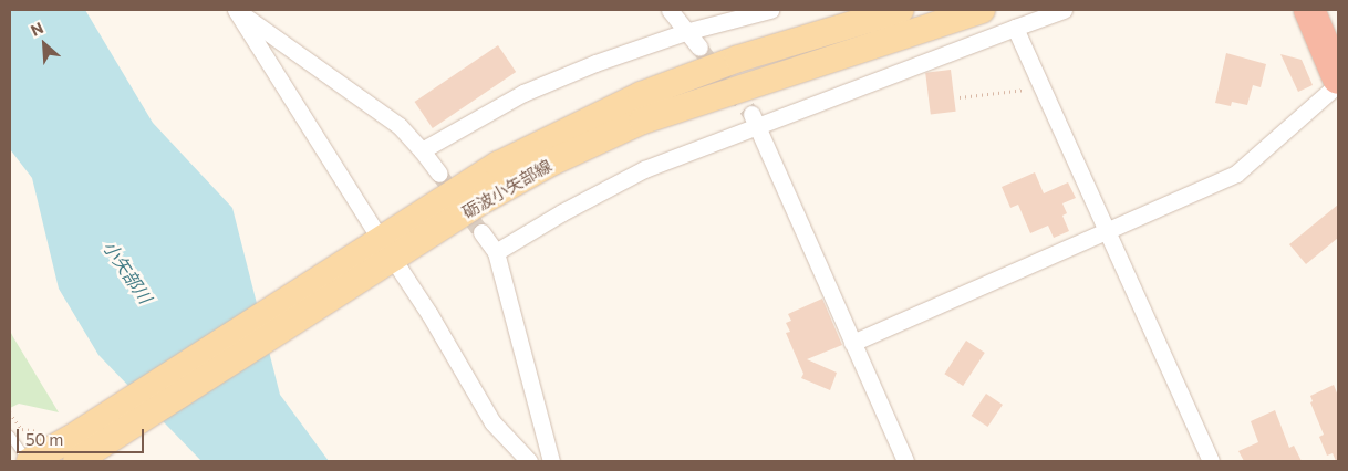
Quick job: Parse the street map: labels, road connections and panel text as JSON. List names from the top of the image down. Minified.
{"streets":{"main road":["砺波小矢部線"]},"water":["小矢部川"],"scale_bar":"50 m","north":"top left"}
